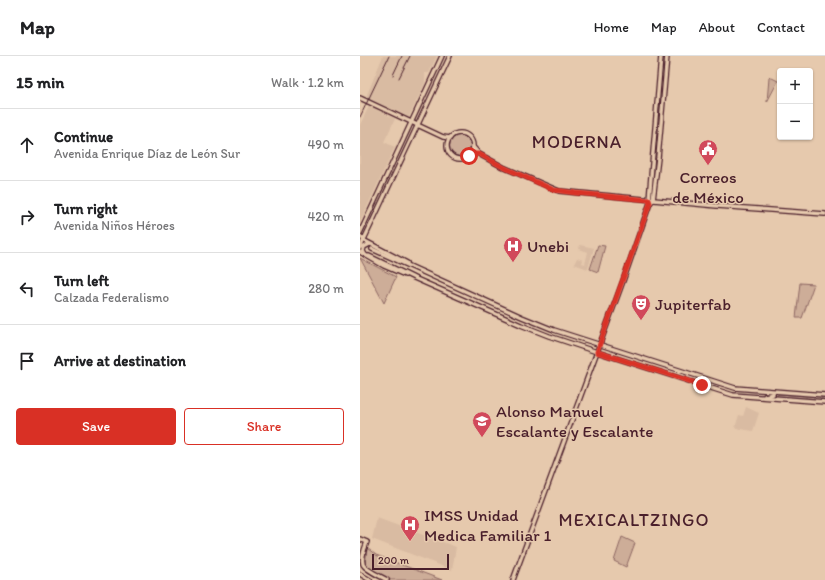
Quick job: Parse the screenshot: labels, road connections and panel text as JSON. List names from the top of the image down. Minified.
{"districts":["MODERNA","MEXICALTZINGO"],"places":{"public building":["Correos de México"],"hospital":["Unebi","IMSS Unidad Medica Familiar 1"],"theatre":["Jupiterfab"],"school or university":["Alonso Manuel Escalante y Escalante"]},"scale_bar":"200 m","page":{"header":"Map","nav":["Home","Map","About","Contact"],"heading":["15 min","Walk · 1.2 km"],"map_buttons":["+","−"],"list":[["Continue","Avenida Enrique Díaz de León Sur","490 m"],["Turn right","Avenida Niños Héroes","420 m"],["Turn left","Calzada Federalismo","280 m"],"Arrive at destination"],"buttons":["Save","Share"],"scale":"200 m"}}
